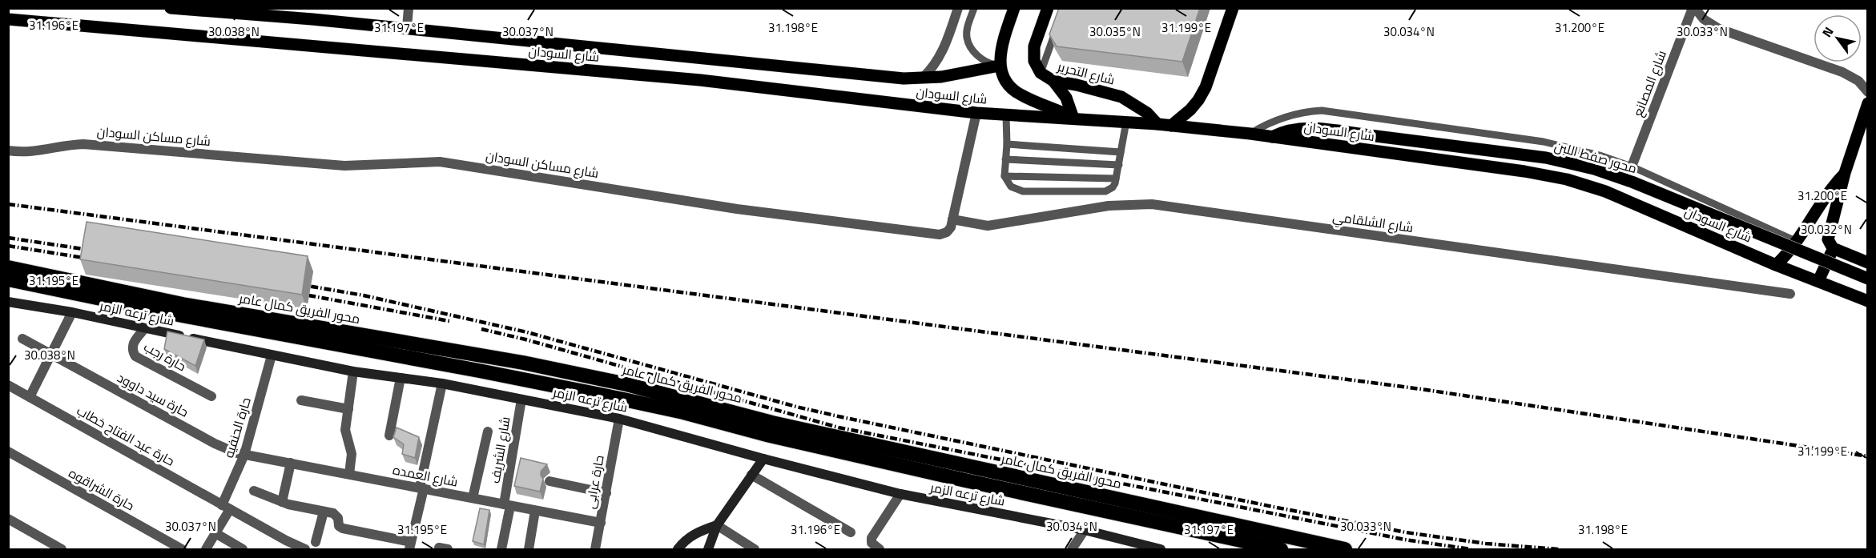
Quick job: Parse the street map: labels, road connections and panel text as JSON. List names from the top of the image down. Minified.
{"streets":{"highway":["محور الفريق كمال عامر"],"main road":["شارع السودان","شارع التحرير","محور صفط اللبن","شارع ترعه الزمر"],"street":["شارع المصانع","شارع مساكن السودان","شارع الشلقامي","حارة رجب","حارة سيد داوود","حارة الحنفيه","حارة عبد الفتاح خطاب","شارع الشريف","شارع العمده","حارة عرابى","حارة الشراقوه"]},"crossings":[["شارع السودان","شارع التحرير"],["شارع السودان","محور صفط اللبن"],["شارع مساكن السودان","شارع الشلقامي"],["شارع ترعه الزمر","حارة رجب"],["شارع ترعه الزمر","حارة الحنفيه"],["شارع ترعه الزمر","شارع الشريف"],["شارع ترعه الزمر","حارة عرابى"],["حارة سيد داوود","حارة الحنفيه"],["حارة سيد داوود","شارع العمده"],["حارة الحنفيه","حارة عبد الفتاح خطاب"],["حارة الحنفيه","شارع العمده"],["شارع الشريف","شارع العمده"],["شارع العمده","حارة عرابى"]],"north":"top left","coordinates":["31.196°E","31.197°E","31.198°E","31.199°E","31.200°E","30.038°N","30.037°N","30.035°N","30.034°N","30.033°N","30.032°N","31.195°E"]}
